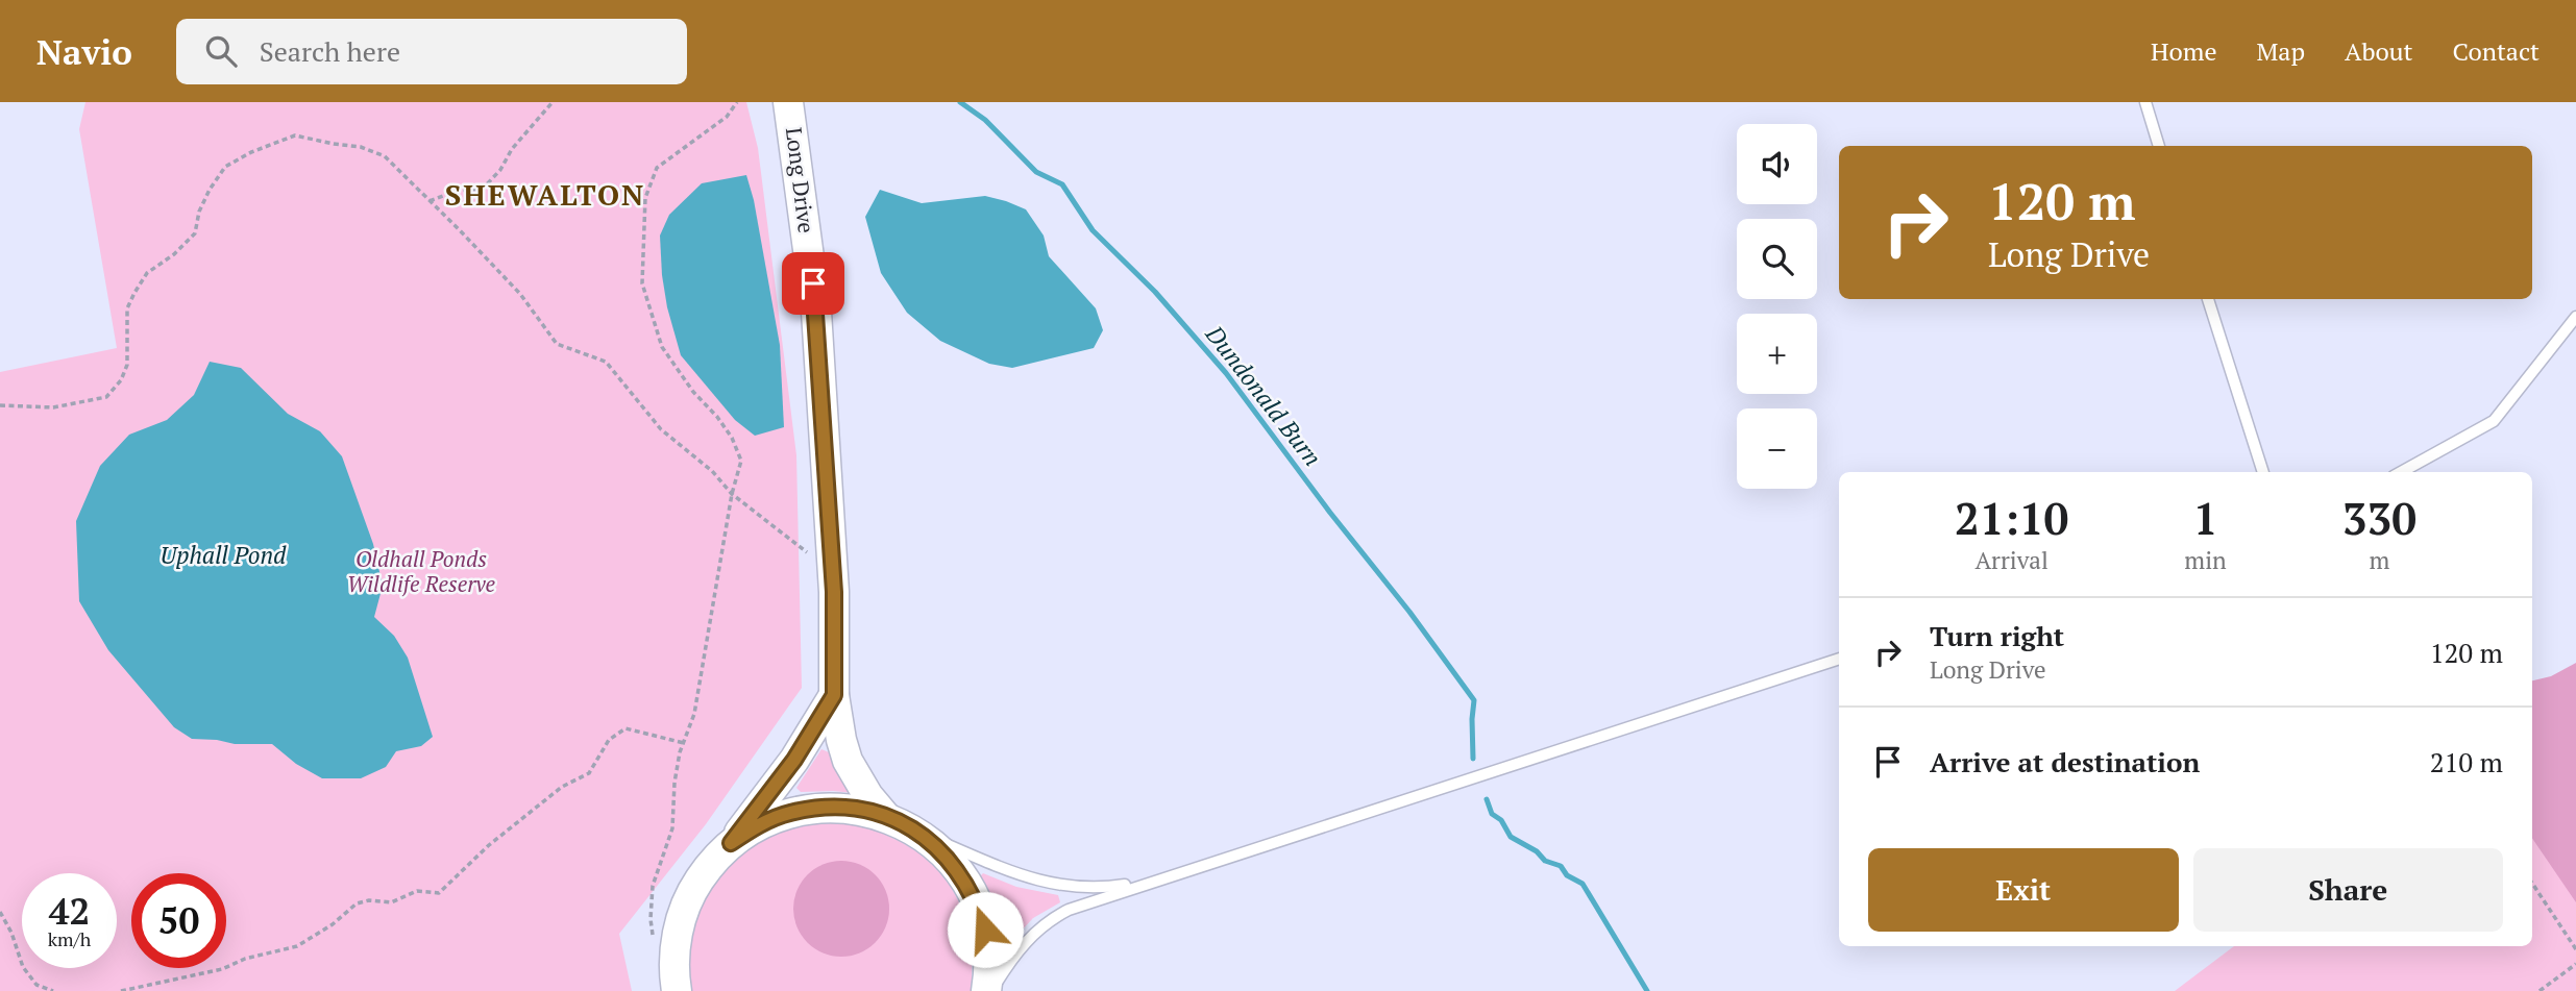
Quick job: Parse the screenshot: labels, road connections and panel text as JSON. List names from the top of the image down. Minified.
{"streets":{"main road":["Long Drive"]},"districts":["SHEWALTON"],"water":["Dundonald Burn","Uphall Pond"],"parks":["Oldhall Ponds Wildlife Reserve"],"page":{"header":"Navio","search":"Search here","nav":["Home","Map","About","Contact"],"map_buttons":["+","−"],"turn":["120 m","Long Drive"],"eta":["21:10","Arrival","1","min","330","m"],"list":[{"name":"Turn right","note":"Long Drive","value":"120 m"},{"name":"Arrive at destination","value":"210 m"}],"buttons":["Exit","Share"],"speed":"42 km/h","limit":"50"}}
